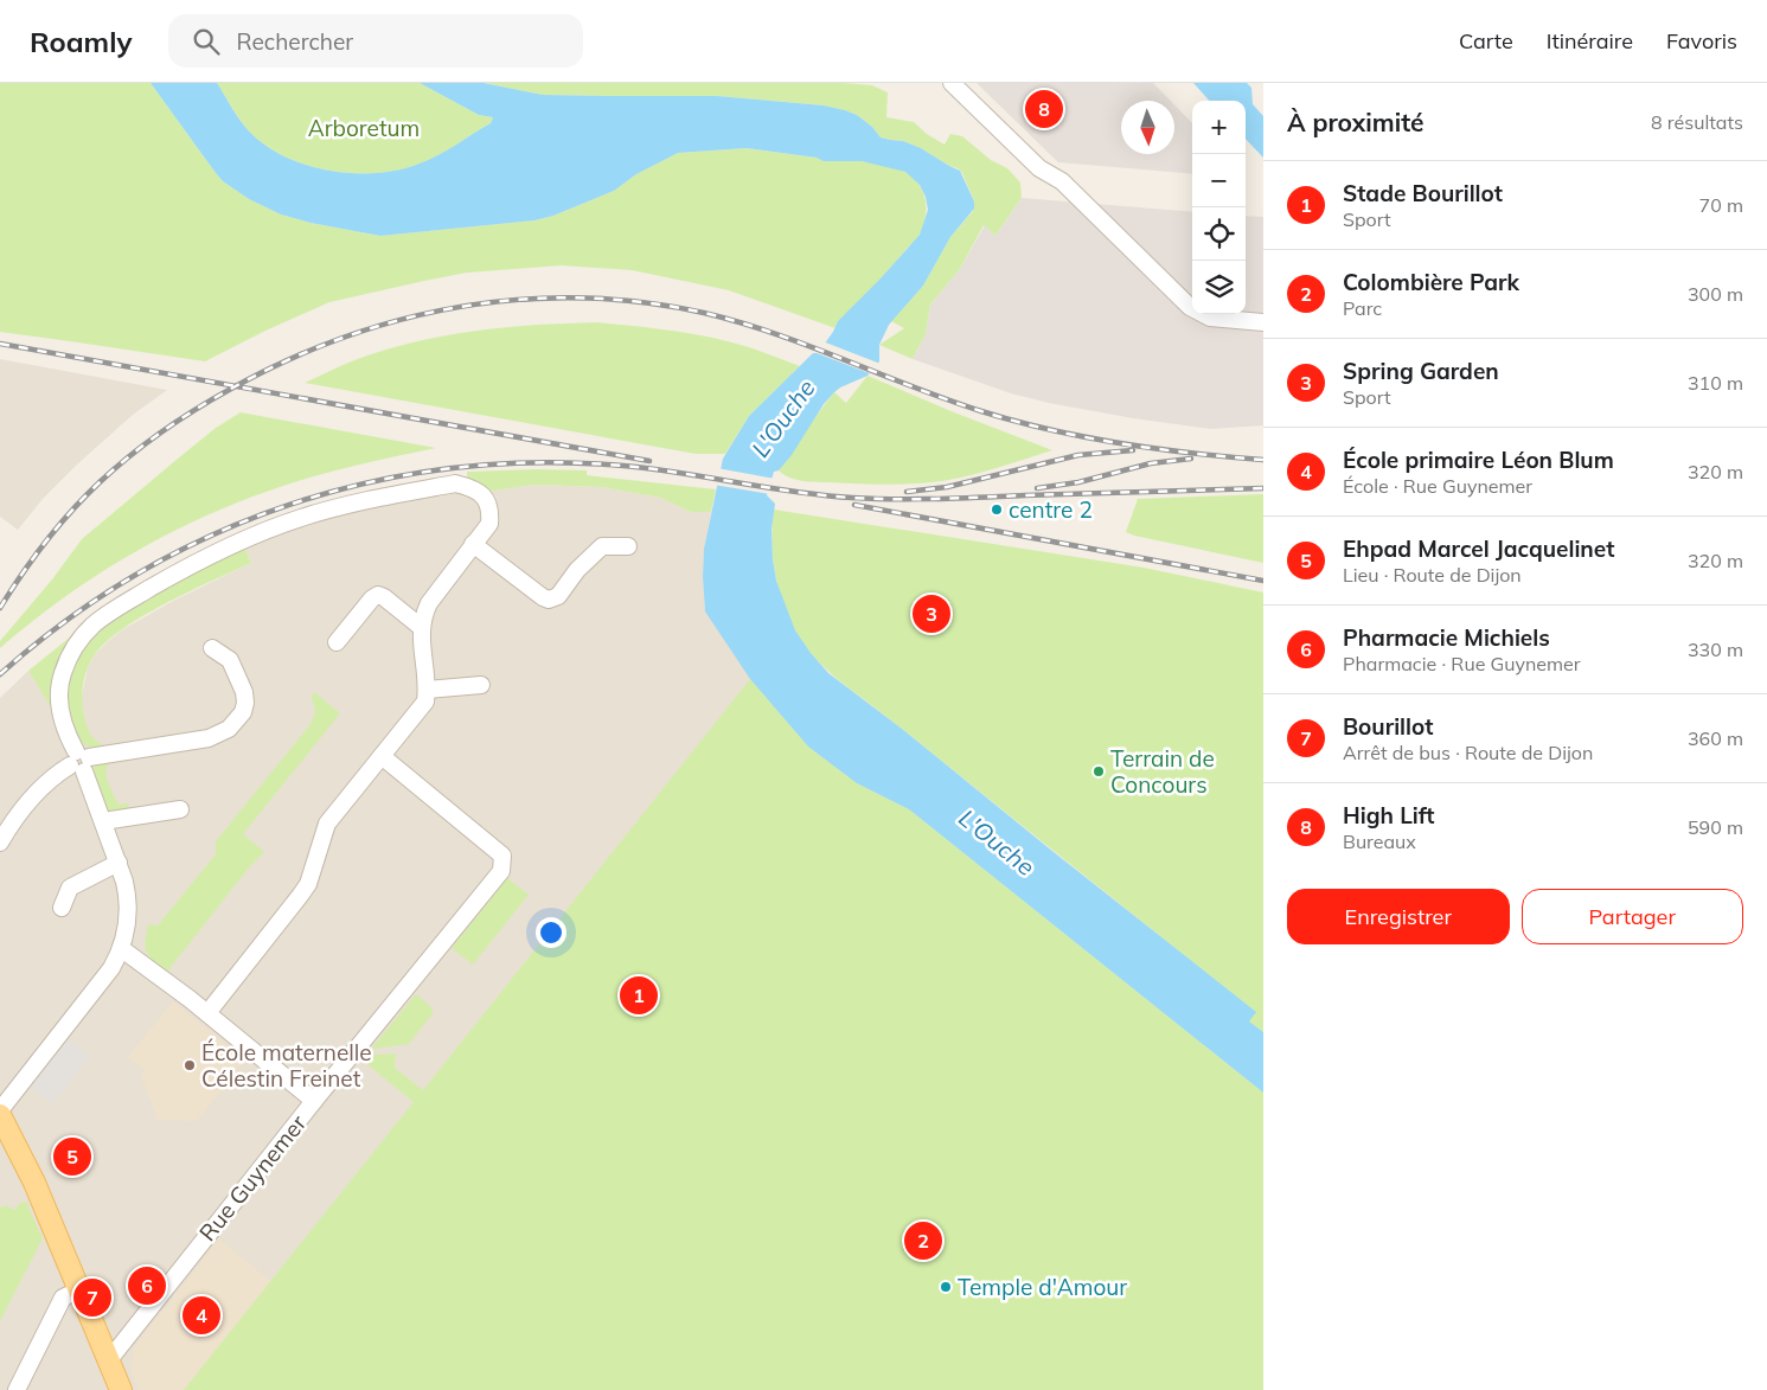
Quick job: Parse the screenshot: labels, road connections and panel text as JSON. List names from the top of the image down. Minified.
{"streets":{"street":["Rue Guynemer"]},"water":["L'Ouche"],"parks":["Arboretum"],"places":["centre 2","Terrain de Concours","École maternelle Célestin Freinet","Temple d'Amour"],"north":"bottom","page":{"header":"Roamly","search":"Rechercher","nav":["Carte","Itinéraire","Favoris"],"heading":["À proximité","8 résultats"],"pins":["8","3","1","5","2","6","7","4"],"map_buttons":["+","−"],"list":[{"mark":"1","name":"Stade Bourillot","note":"Sport","value":"70 m"},{"mark":"2","name":"Colombière Park","note":"Parc","value":"300 m"},{"mark":"3","name":"Spring Garden","note":"Sport","value":"310 m"},{"mark":"4","name":"École primaire Léon Blum","note":"École · Rue Guynemer","value":"320 m"},{"mark":"5","name":"Ehpad Marcel Jacquelinet","note":"Lieu · Route de Dijon","value":"320 m"},{"mark":"6","name":"Pharmacie Michiels","note":"Pharmacie · Rue Guynemer","value":"330 m"},{"mark":"7","name":"Bourillot","note":"Arrêt de bus · Route de Dijon","value":"360 m"},{"mark":"8","name":"High Lift","note":"Bureaux","value":"590 m"}],"buttons":["Enregistrer","Partager"]}}
